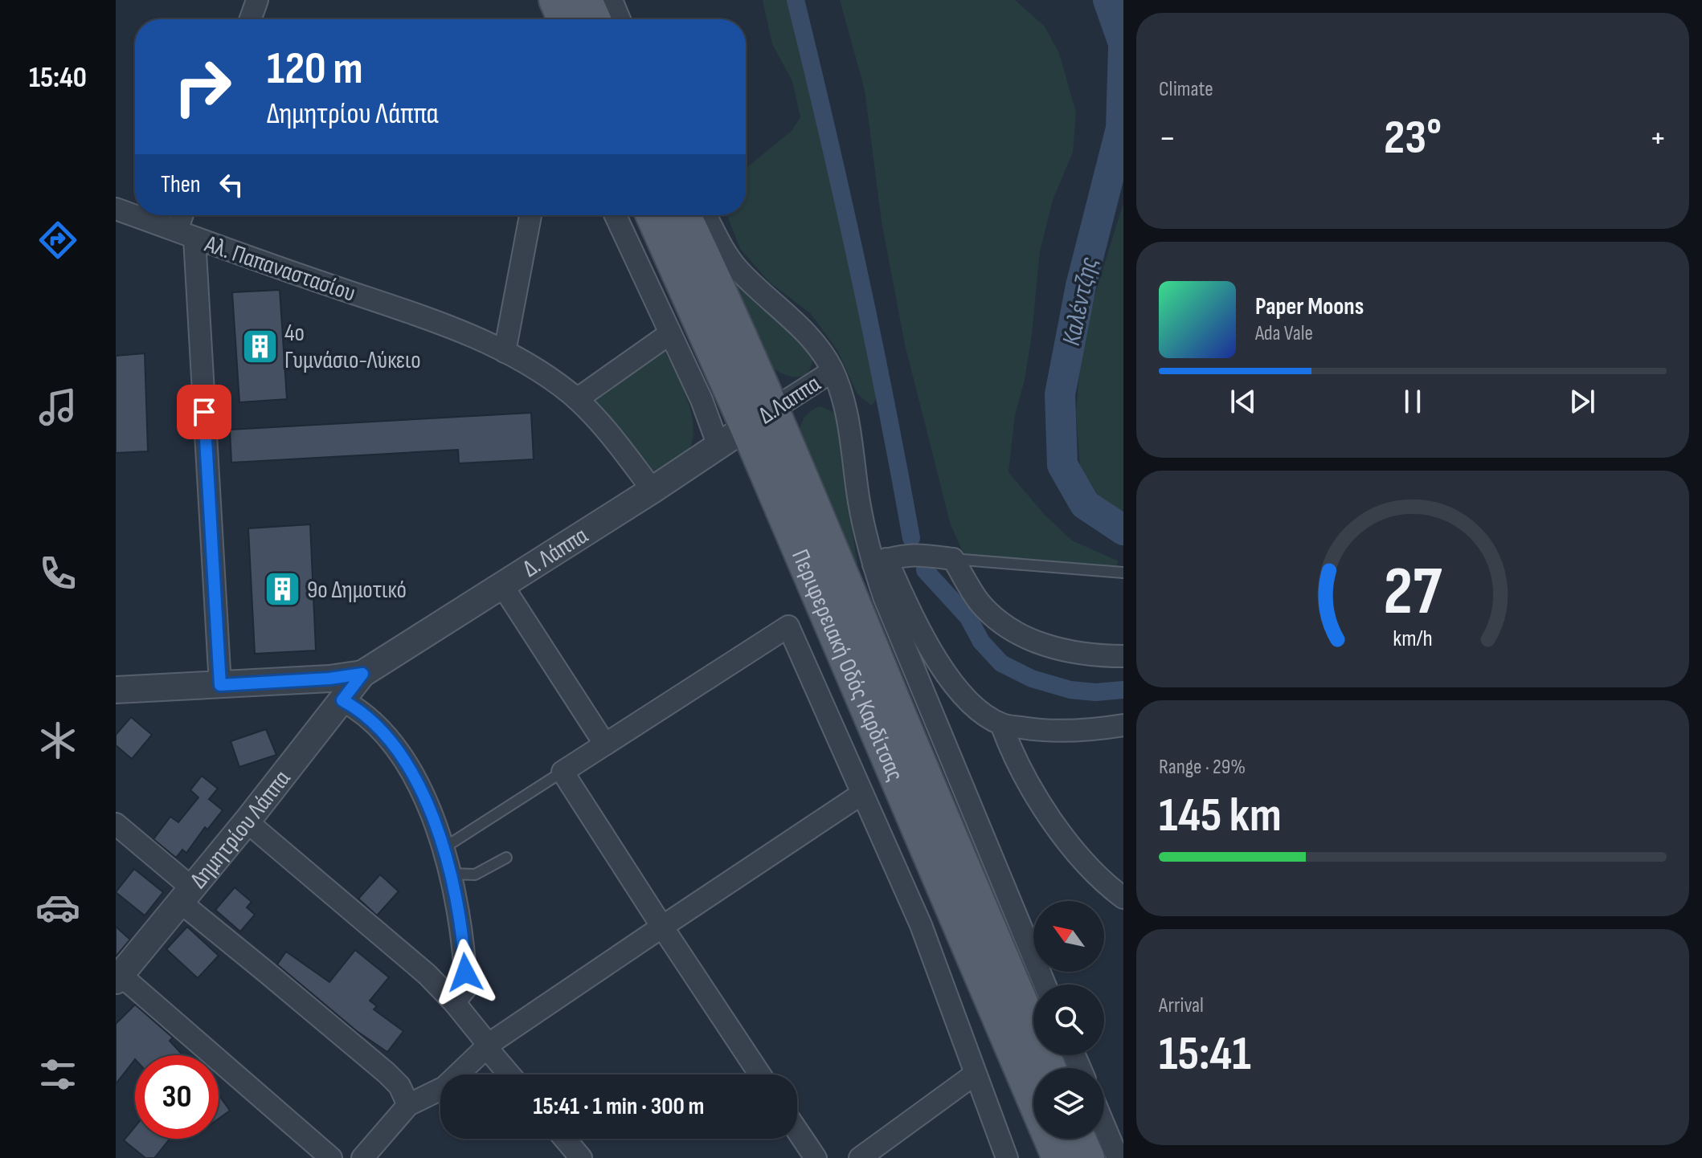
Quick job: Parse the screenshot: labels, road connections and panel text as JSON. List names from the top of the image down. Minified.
{"streets":{"main road":["Περιφερειακή Οδός Καρδίτσας"],"street":["Αλ. Παπαναστασίου","Δ.Λαππα","Δ. Λάππα","Δημητρίου Λάππα"]},"crossings":[["Αλ. Παπαναστασίου","Δ. Λάππα"],["Δ.Λαππα","Δ. Λάππα"],["Δ.Λαππα","Περιφερειακή Οδός Καρδίτσας"],["Δ. Λάππα","Περιφερειακή Οδός Καρδίτσας"],["Δ. Λάππα","Δημητρίου Λάππα"]],"water":["Καλέντζης"],"places":{"building":["4ο Γυμνάσιο-Λύκειο","9ο Δημοτικό"]},"north":"top left","page":{"tabs":"15:40","tile":["Climate",["Range · 29%","145 km"],["Arrival","15:41"]],"turn":["120 m","Δημητρίου Λάππα"],"heat":["−","23°","+"],"then":"Then","song":["Paper Moons","Ada Vale"],"limit":"30","trip":"15:41 · 1 min · 300 m","gauge":["27","km/h"]}}
